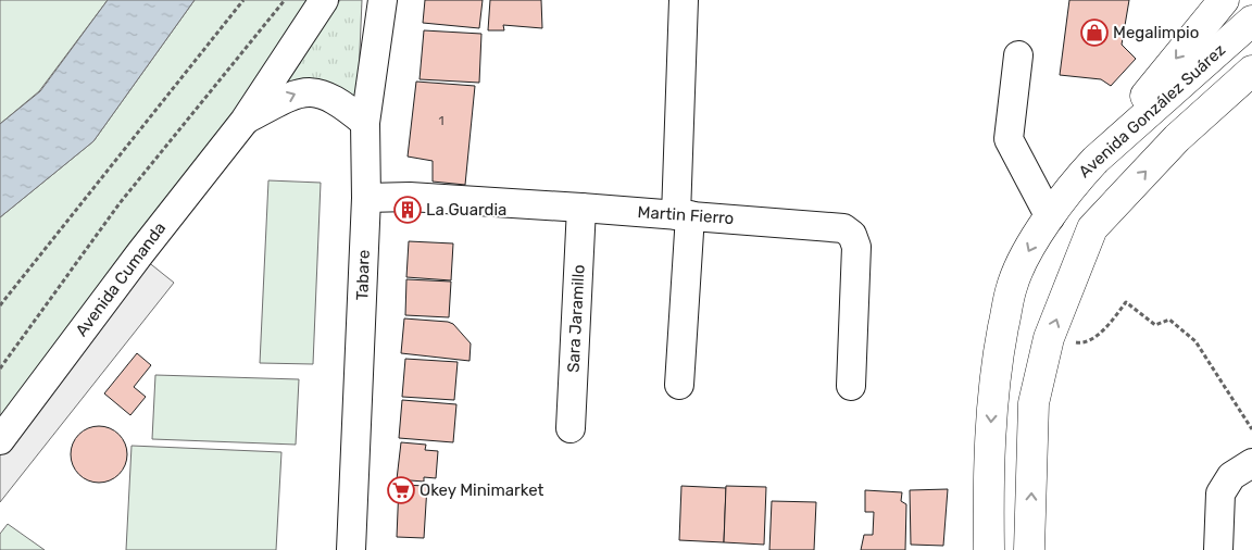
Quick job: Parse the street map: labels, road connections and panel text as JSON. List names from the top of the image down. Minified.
{"streets":{"main road":["Avenida González Suárez"],"street":["Martin Fierro","Tabare","Avenida Cumanda","Sara Jaramillo"]},"crossings":[["Martin Fierro","Tabare"],["Martin Fierro","Sara Jaramillo"],["Tabare","Avenida Cumanda"]],"places":{"shop":["Megalimpio"],"building":["La Guardia"],"supermarket":["Okey Minimarket"]},"house_numbers":["1"]}
